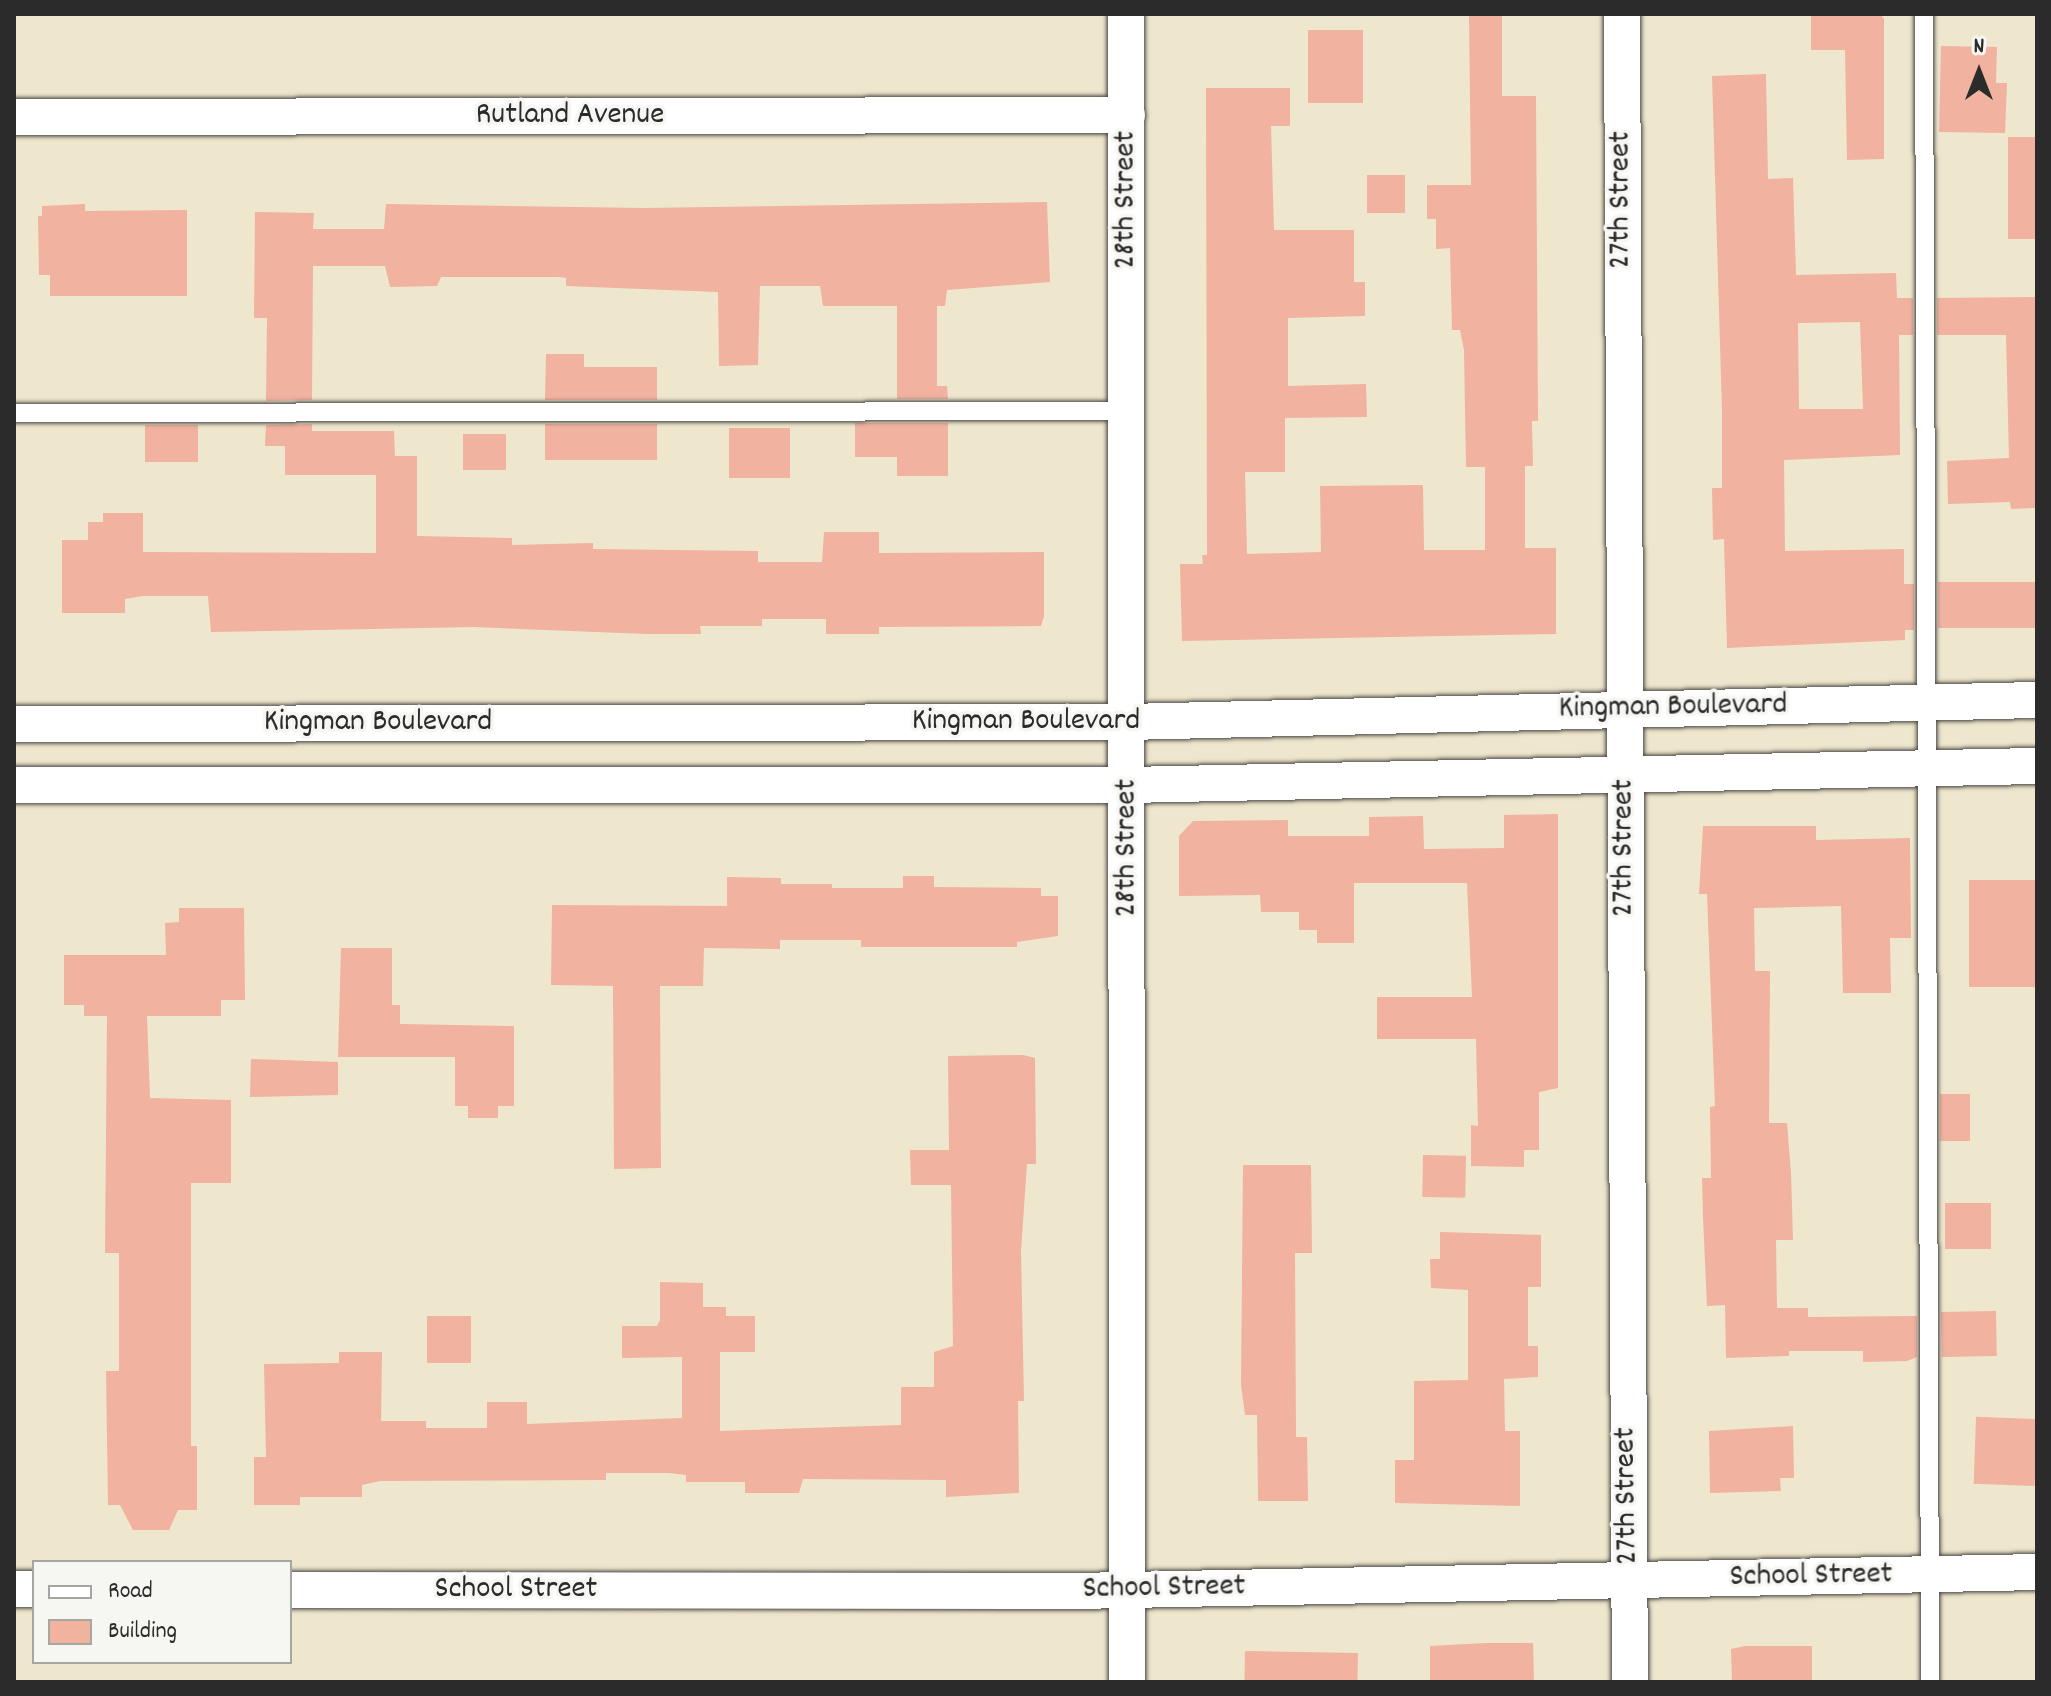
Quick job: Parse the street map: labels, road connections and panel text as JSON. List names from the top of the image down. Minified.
{"streets":{"street":["Rutland Avenue","28th Street","27th Street","Kingman Boulevard","School Street"]},"crossings":[["Rutland Avenue","28th Street"],["28th Street","Kingman Boulevard"],["28th Street","School Street"],["27th Street","Kingman Boulevard"],["27th Street","School Street"]],"legend":["Road","Building"],"north":"top"}
